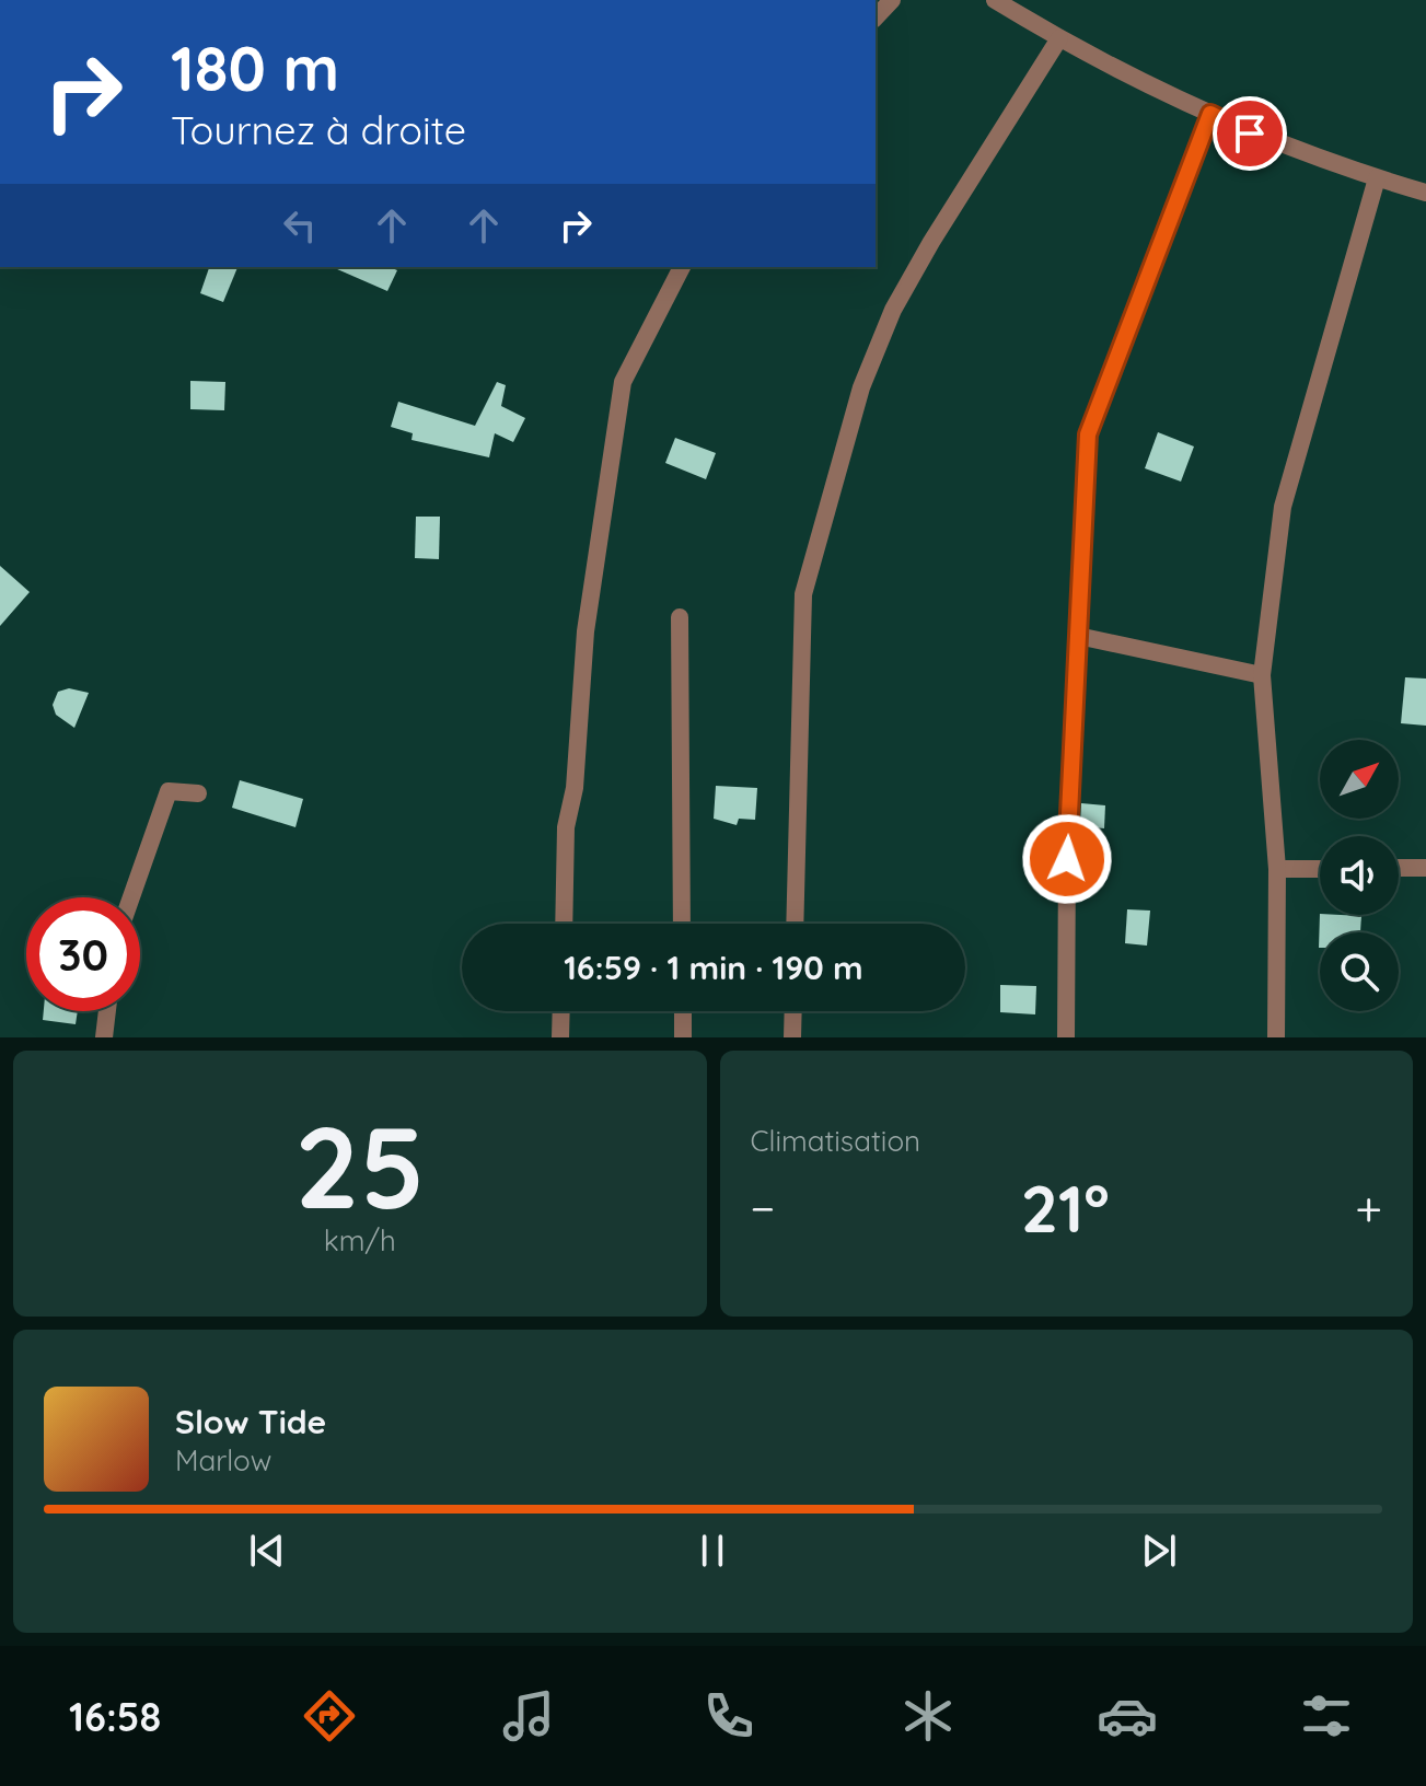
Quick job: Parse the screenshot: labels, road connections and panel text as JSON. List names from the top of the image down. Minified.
{"north":"top right","page":{"turn":["180 m","Tournez à droite"],"limit":"30","trip":"16:59 · 1 min · 190 m","tile":[["25","km/h"],"Climatisation"],"heat":["−","21°","+"],"song":["Slow Tide","Marlow"],"tabs":"16:58"}}
